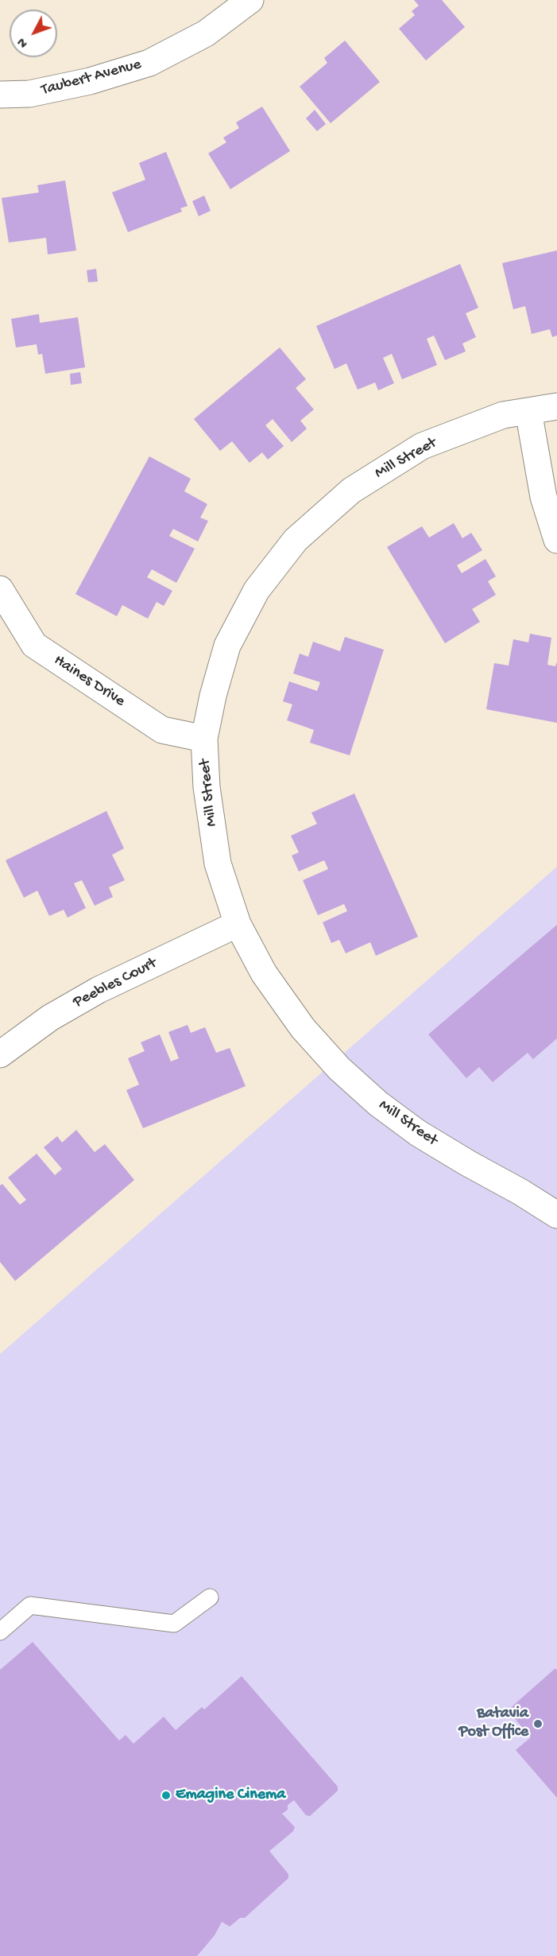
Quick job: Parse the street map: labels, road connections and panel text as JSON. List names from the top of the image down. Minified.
{"streets":{"street":["Taubert Avenue","Mill Street","Haines Drive","Peebles Court"]},"crossings":[["Mill Street","Haines Drive"],["Mill Street","Peebles Court"]],"places":["Batavia Post Office","Emagine Cinema"],"north":"bottom left"}
